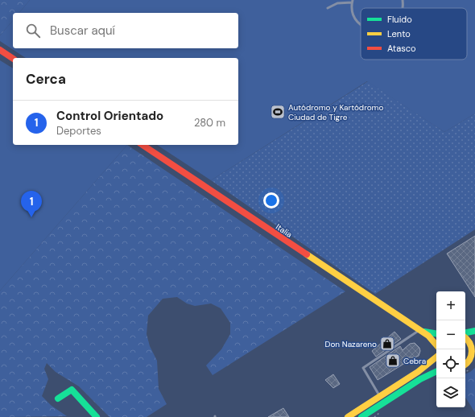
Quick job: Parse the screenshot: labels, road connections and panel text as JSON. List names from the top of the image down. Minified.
{"streets":{"street":["Italia"]},"places":{"sports":["Autódromo y Kartódromo Ciudad de Tigre"],"shop":["Don Nazareno","Cebra"]},"legend":["Fluido","Lento","Atasco"],"page":{"search":"Buscar aquí","heading":"Cerca","list":[{"mark":"1","name":"Control Orientado","note":"Deportes","value":"280 m"}],"pins":"1","map_buttons":["+","−"]}}
